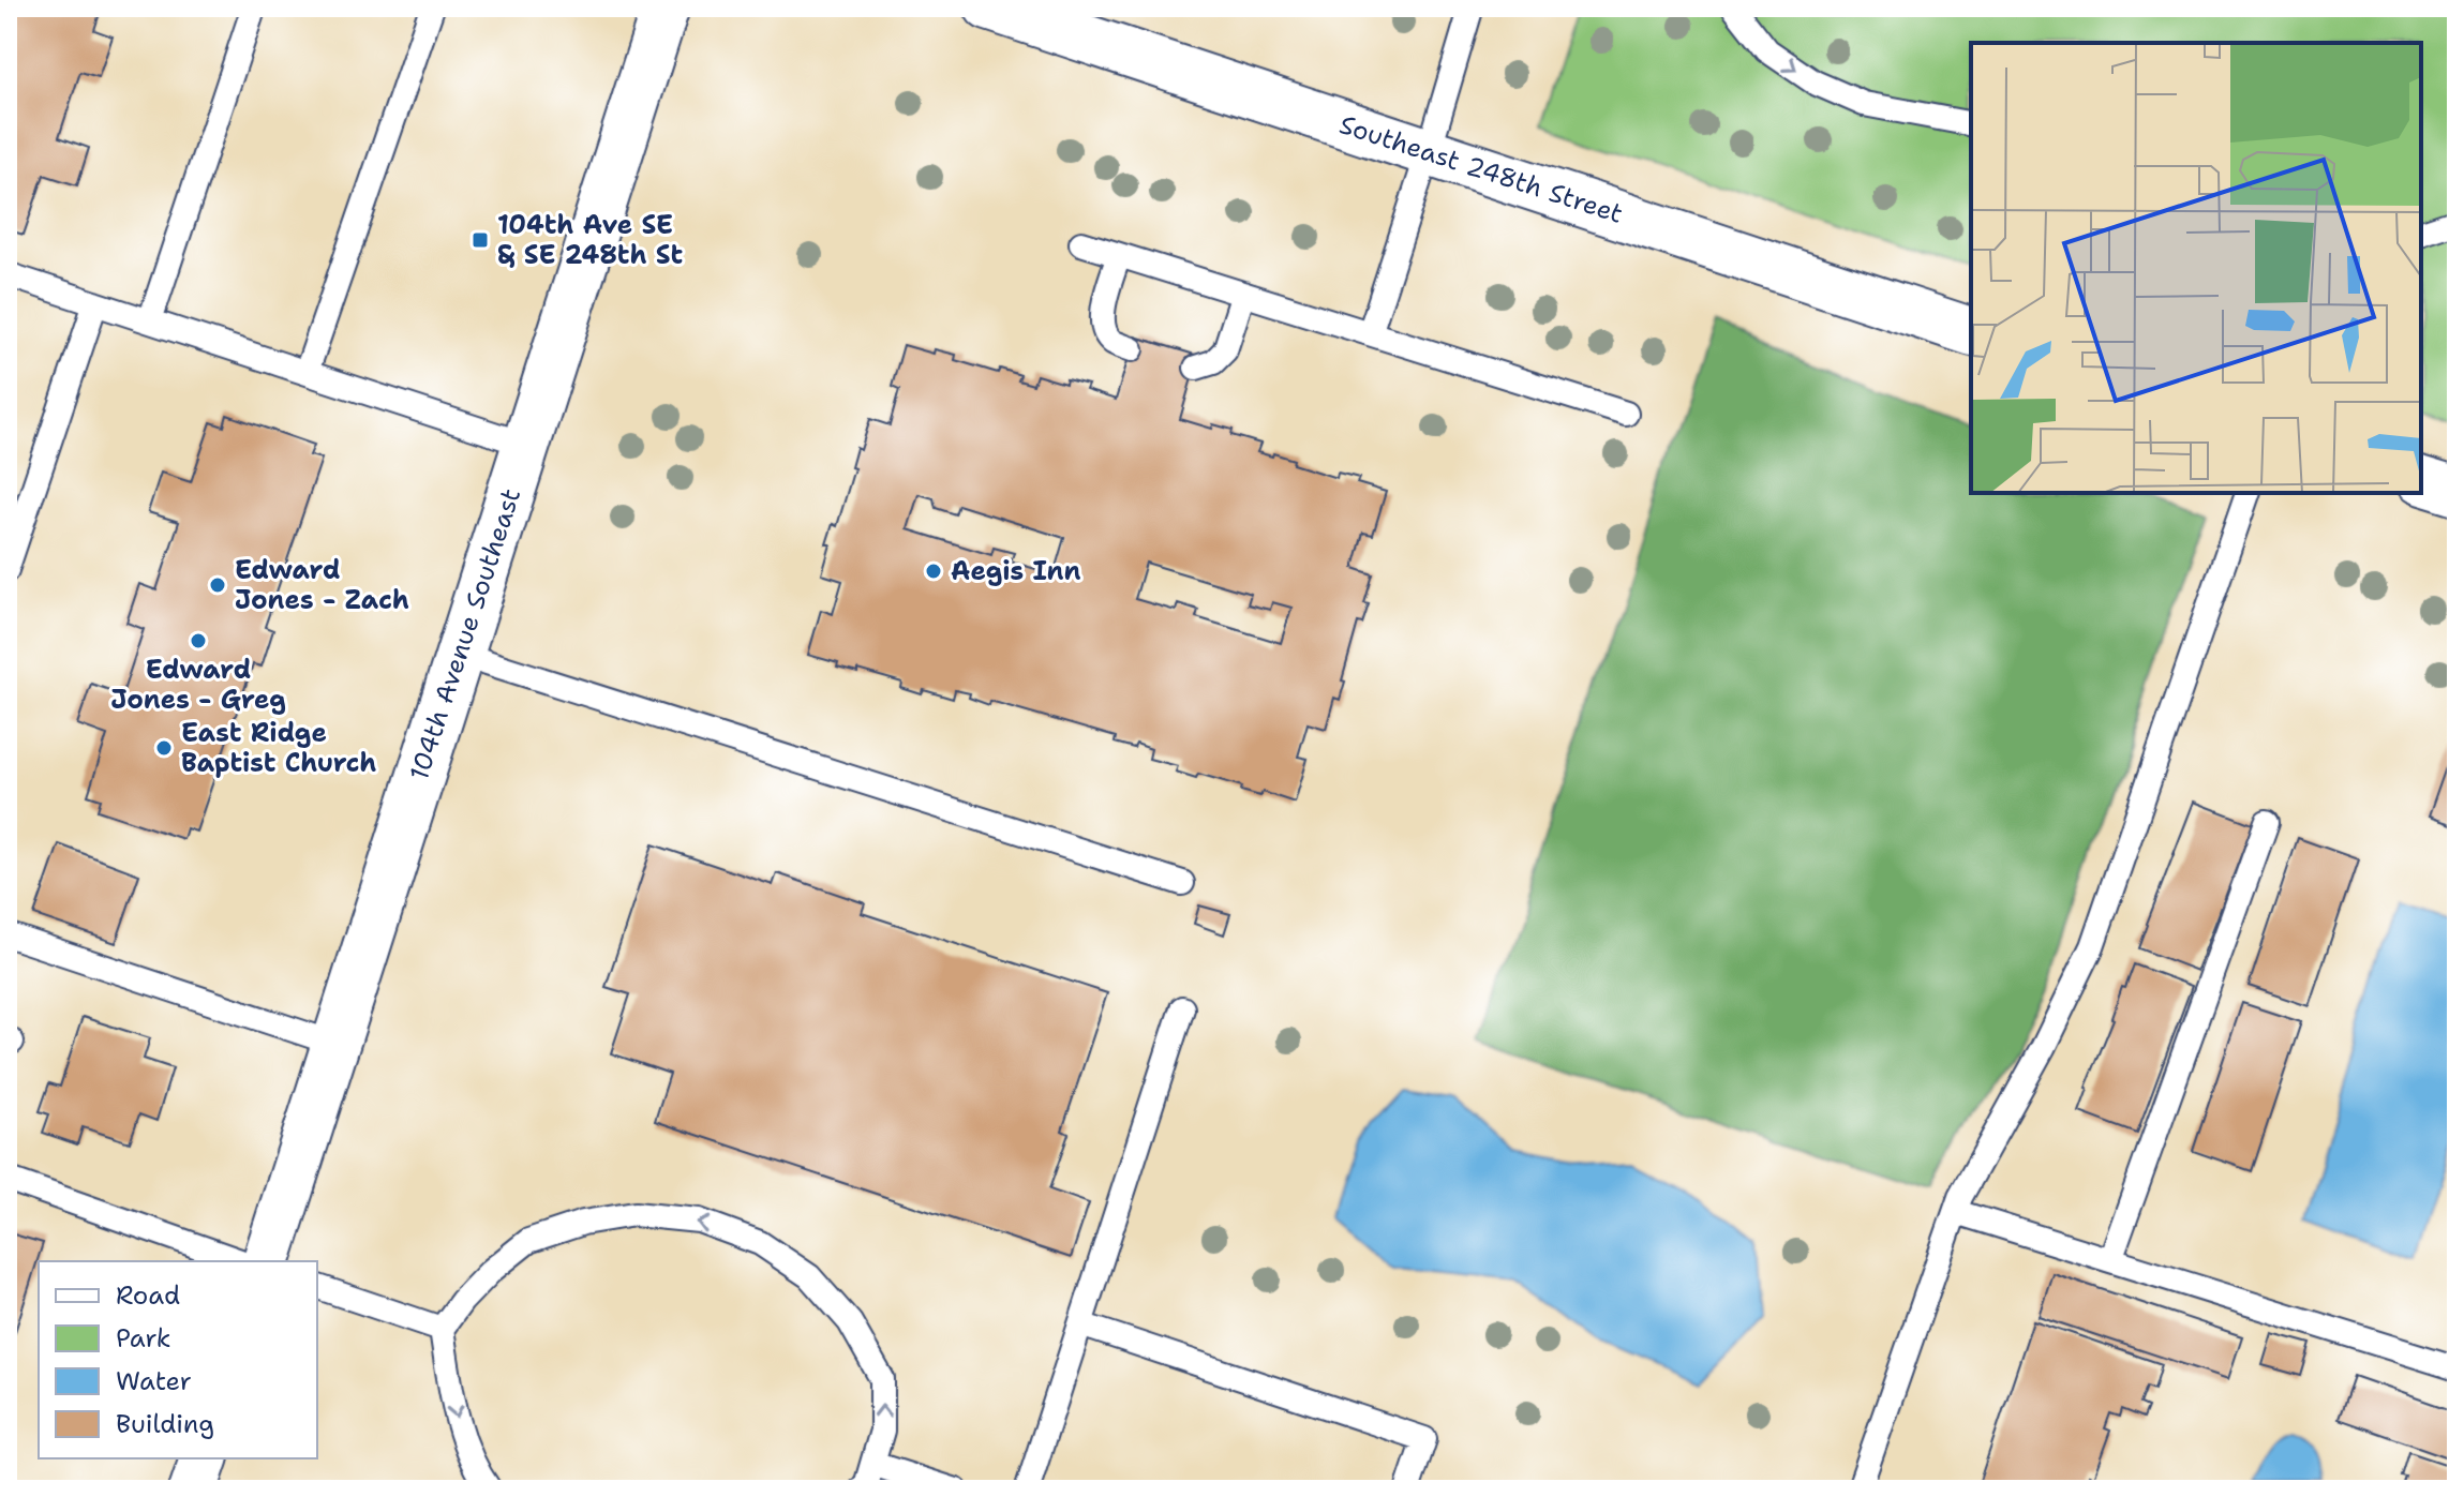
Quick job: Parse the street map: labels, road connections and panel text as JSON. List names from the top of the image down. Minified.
{"streets":{"main road":["Southeast 248th Street","104th Avenue Southeast"]},"places":{"transit":["104th Ave SE & SE 248th St"],"other":["Aegis Inn","Edward Jones - Zach","Edward Jones - Greg","East Ridge Baptist Church"]},"legend":["Road","Park","Water","Building"]}
